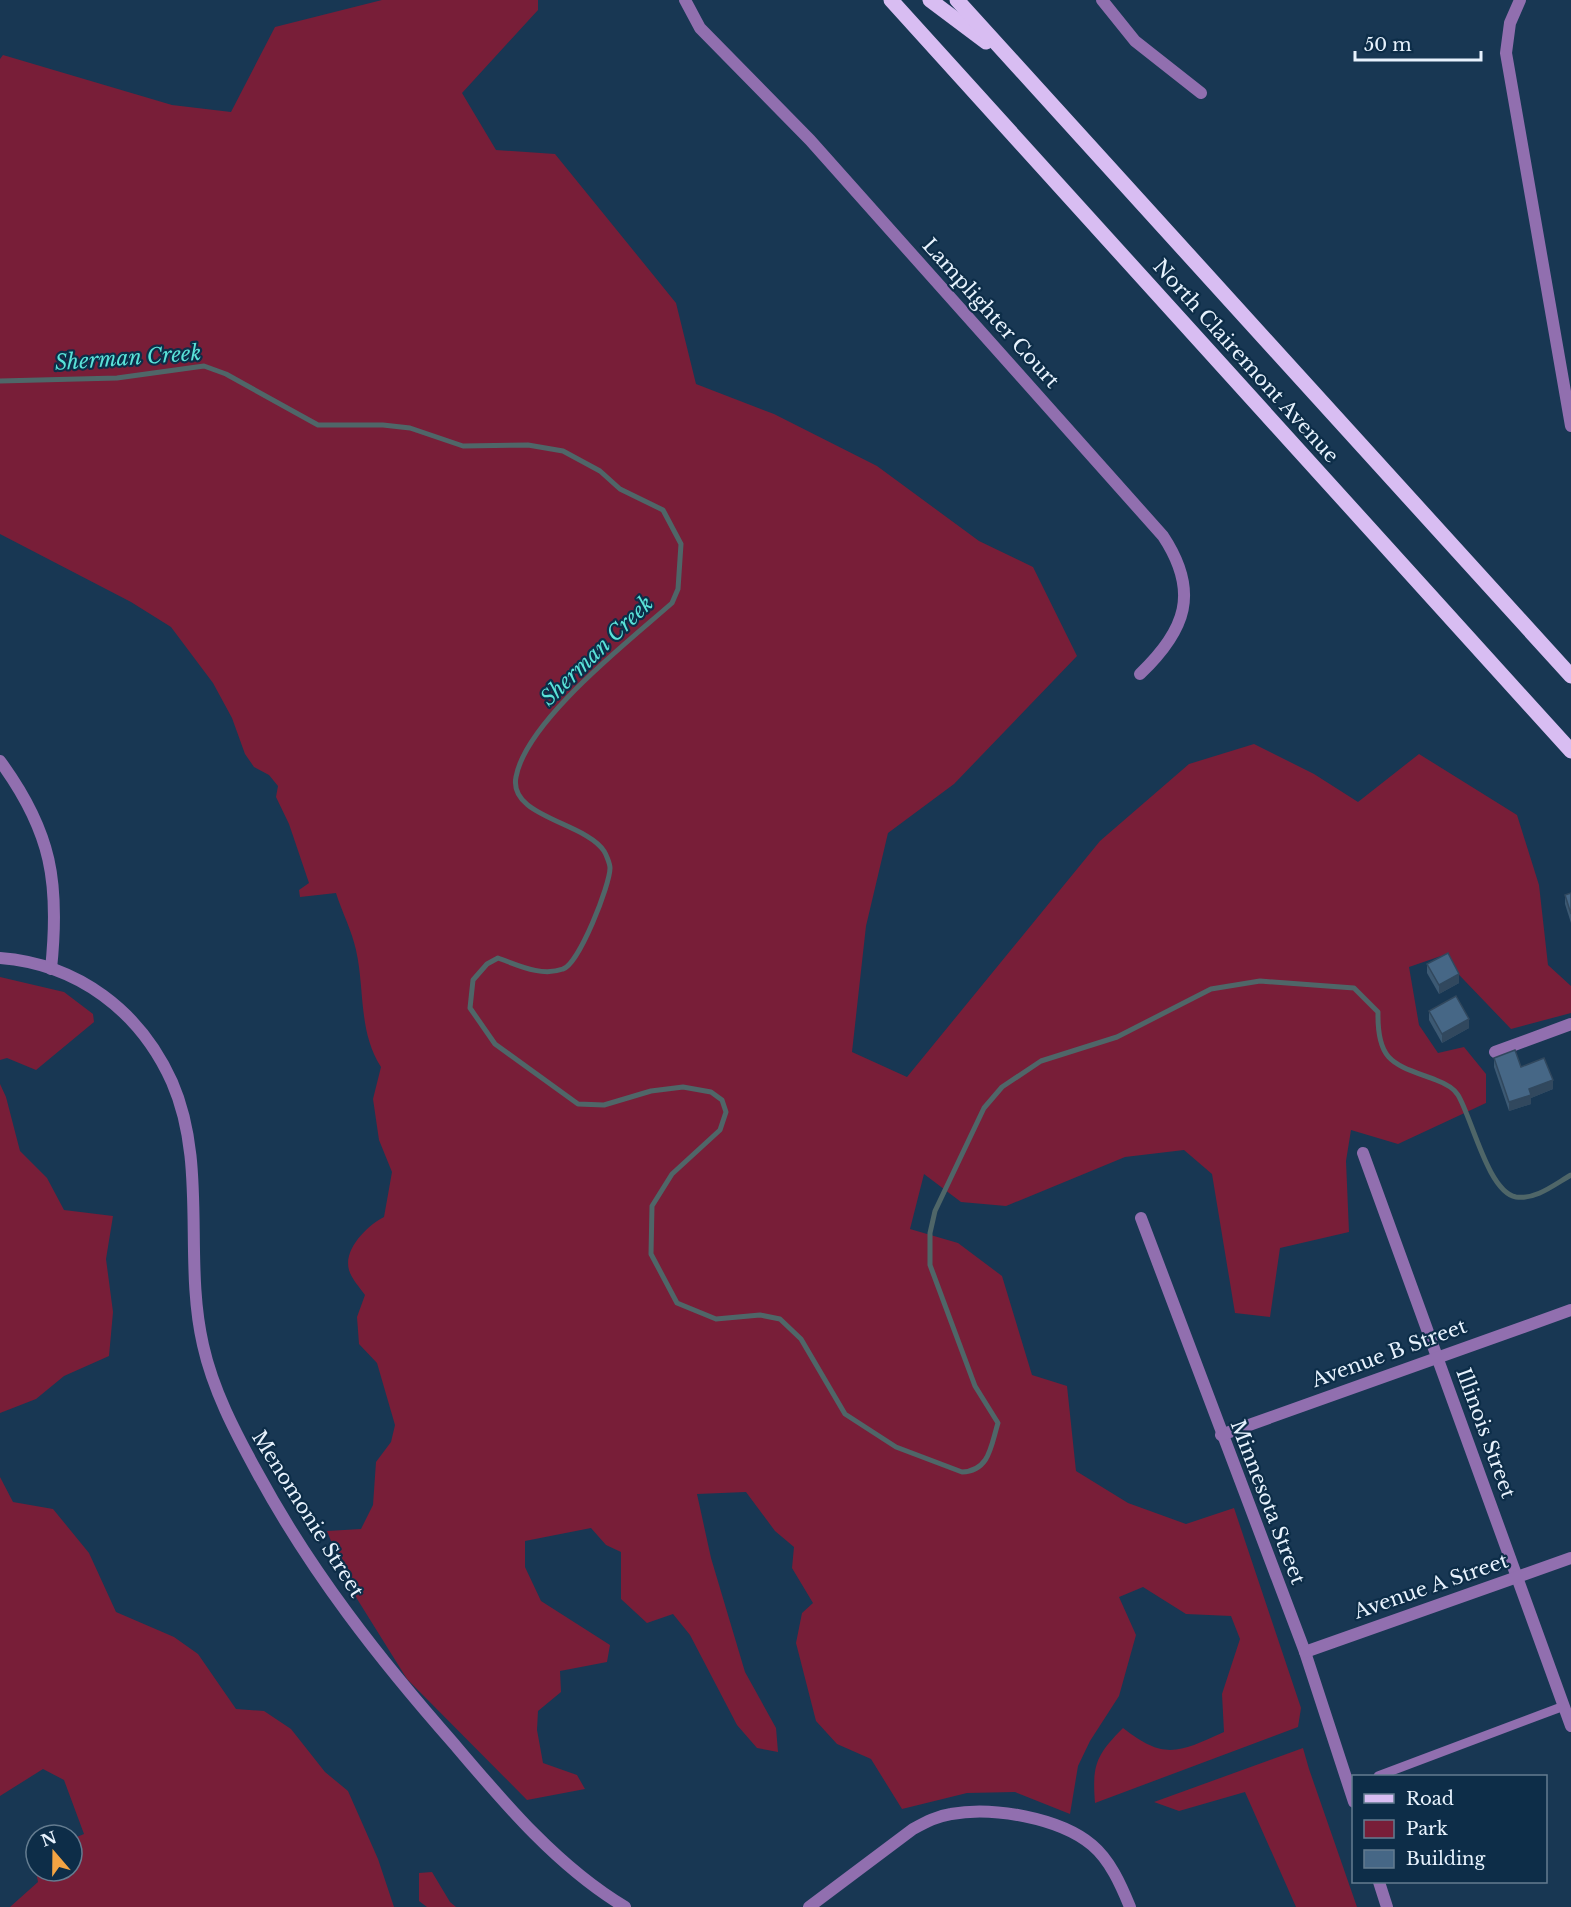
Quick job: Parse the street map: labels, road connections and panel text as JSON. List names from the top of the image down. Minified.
{"streets":{"main road":["North Clairemont Avenue"],"street":["Lamplighter Court","Avenue B Street","Illinois Street","Minnesota Street","Menomonie Street","Avenue A Street"]},"crossings":[["Avenue B Street","Illinois Street"],["Avenue B Street","Minnesota Street"],["Illinois Street","Avenue A Street"],["Minnesota Street","Avenue A Street"]],"water":["Sherman Creek"],"legend":["Road","Park","Building"],"scale_bar":"50 m","north":"top"}
